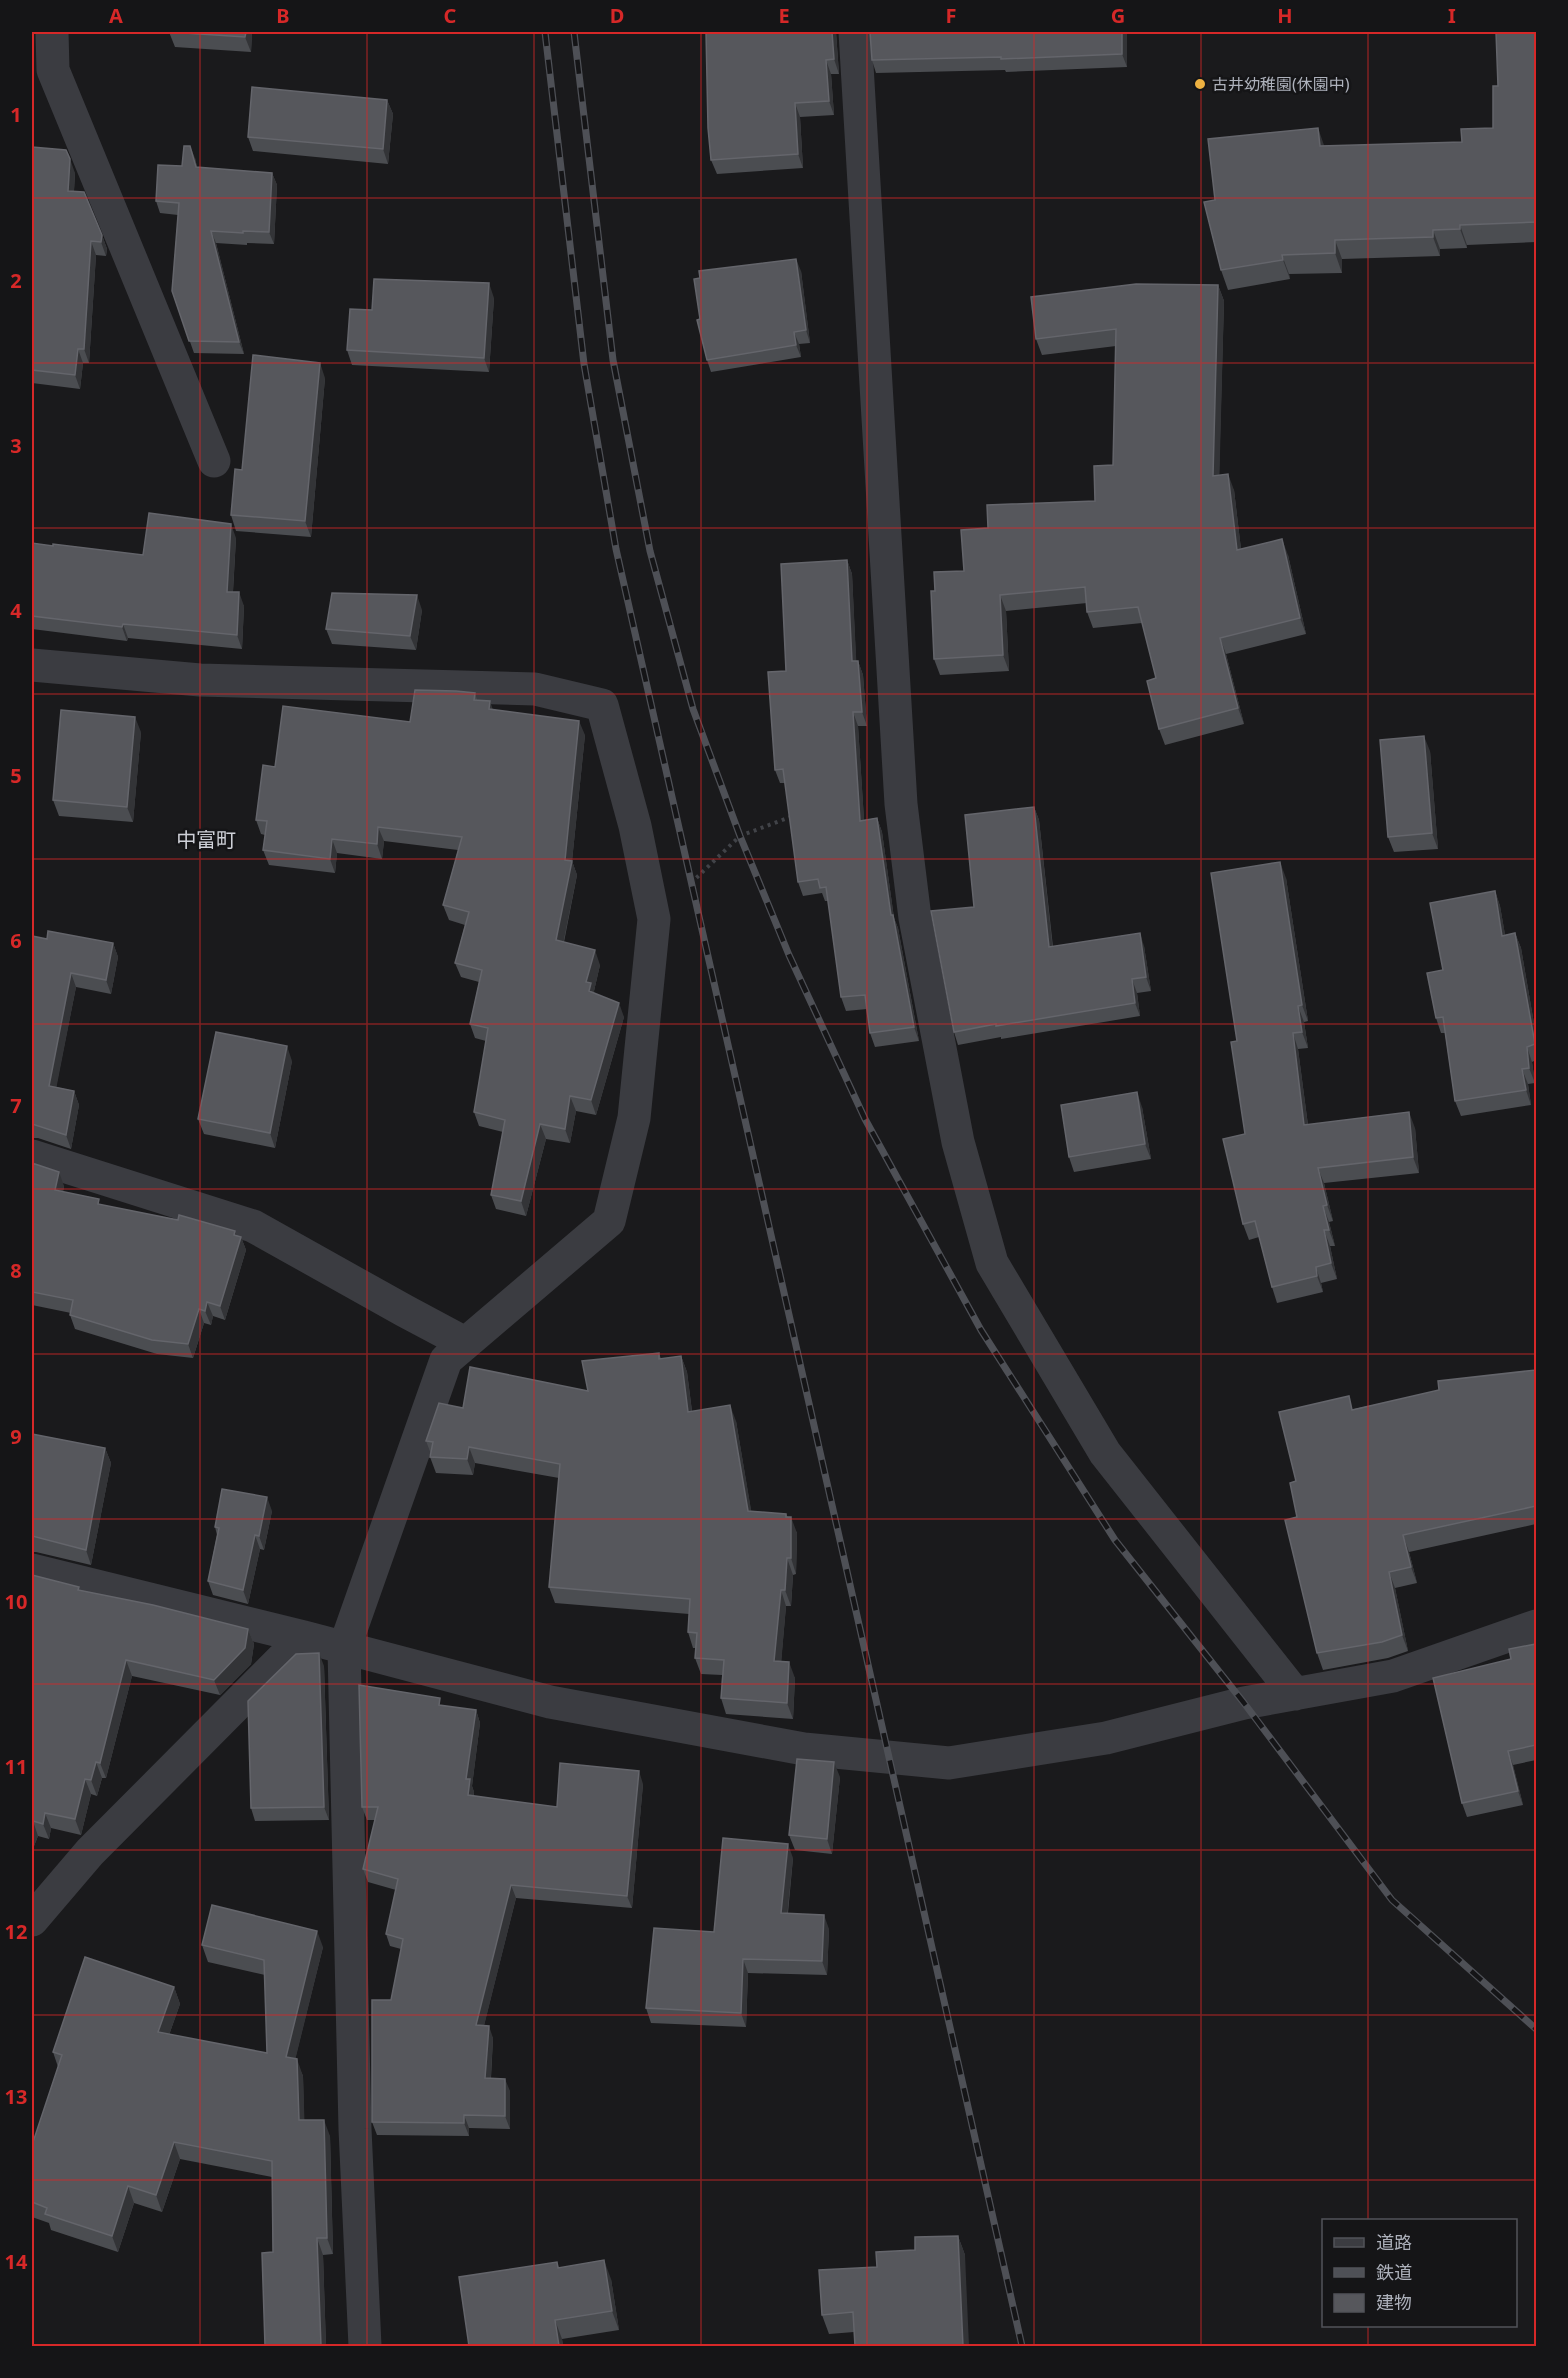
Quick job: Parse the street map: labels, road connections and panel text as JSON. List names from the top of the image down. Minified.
{"districts":["中富町"],"places":["古井幼稚園(休園中)"],"legend":["道路","鉄道","建物"],"grid":{"columns":["A","B","C","D","E","F","G","H","I"],"rows":["1","2","3","4","5","6","7","8","9","10","11","12","13","14"]}}
